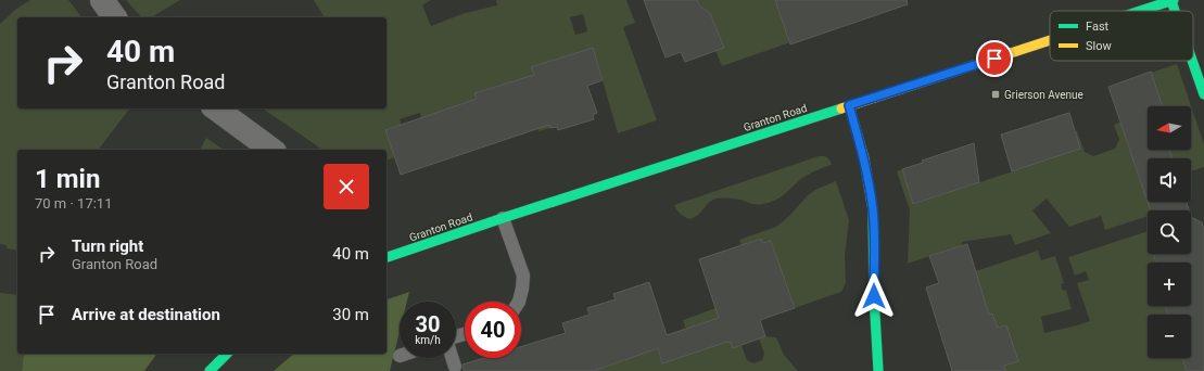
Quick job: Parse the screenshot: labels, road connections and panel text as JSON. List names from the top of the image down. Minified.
{"streets":{"main road":["Granton Road"]},"places":{"transit":["Grierson Avenue"]},"legend":["Fast","Slow"],"north":"left","page":{"turn":["40 m","Granton Road"],"map_buttons":["+","−"],"heading":["1 min","70 m · 17:11"],"list":[{"name":"Turn right","note":"Granton Road","value":"40 m"},{"name":"Arrive at destination","value":"30 m"}],"speed":"30 km/h","limit":"40"}}
